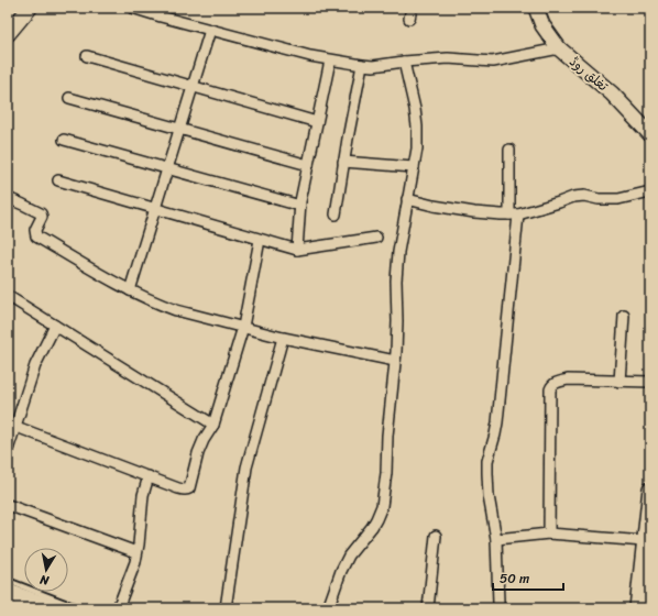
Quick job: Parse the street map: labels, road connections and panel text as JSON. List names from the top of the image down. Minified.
{"streets":{"street":["تغلق روڈ"]},"scale_bar":"50 m","north":"bottom"}
